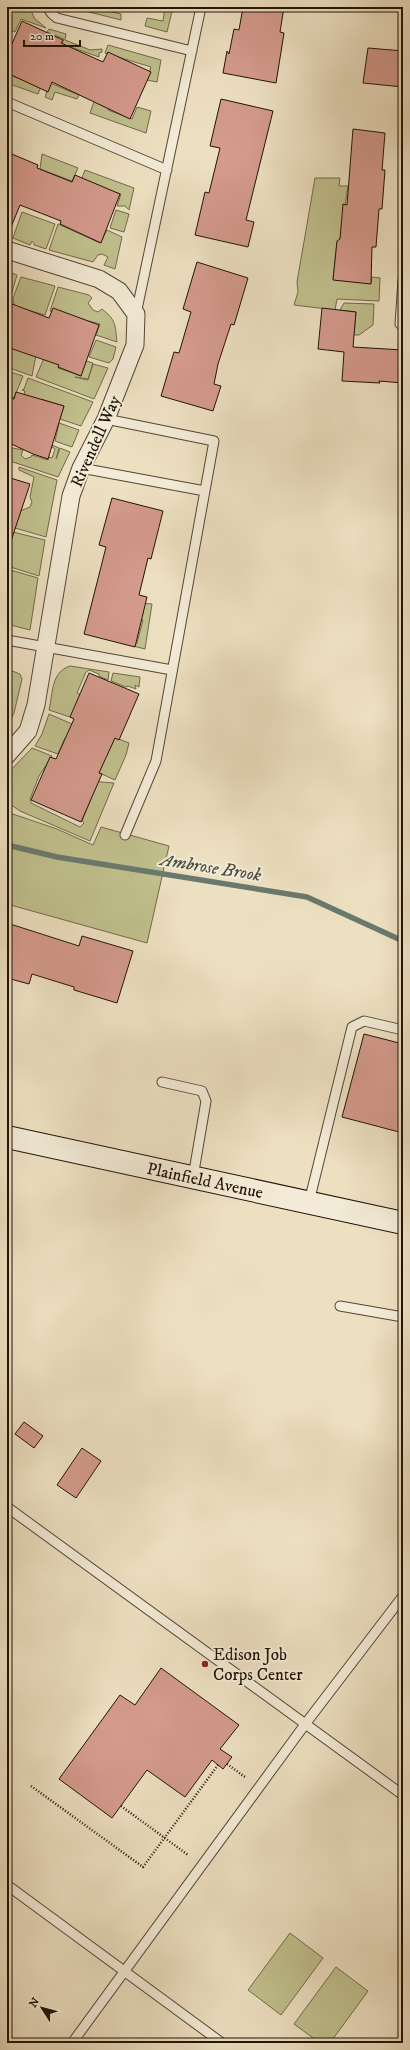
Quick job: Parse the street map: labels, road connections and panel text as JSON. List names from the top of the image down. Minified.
{"streets":{"main road":["Plainfield Avenue"],"street":["Rivendell Way"]},"water":["Ambrose Brook"],"places":["Edison Job Corps Center"],"scale_bar":"20 m","north":"top left"}
